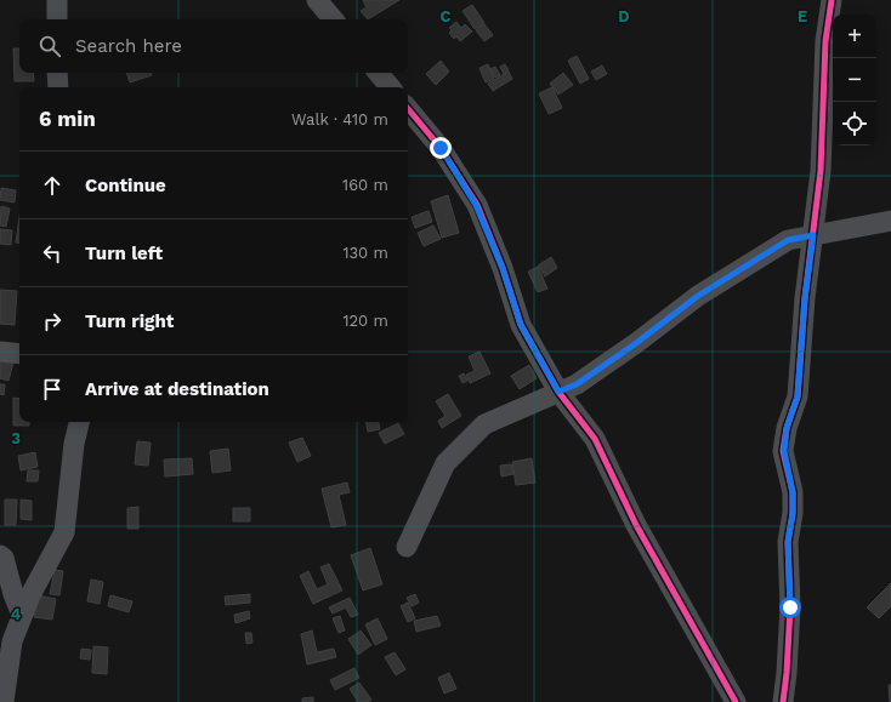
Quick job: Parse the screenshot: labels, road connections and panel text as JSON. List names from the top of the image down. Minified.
{"page":{"map_buttons":["+","−"],"search":"Search here","heading":["6 min","Walk · 410 m"],"list":[["Continue","160 m"],["Turn left","130 m"],["Turn right","120 m"],"Arrive at destination"]},"grid":{"columns":["C","D","E"],"rows":["3","4"]}}
